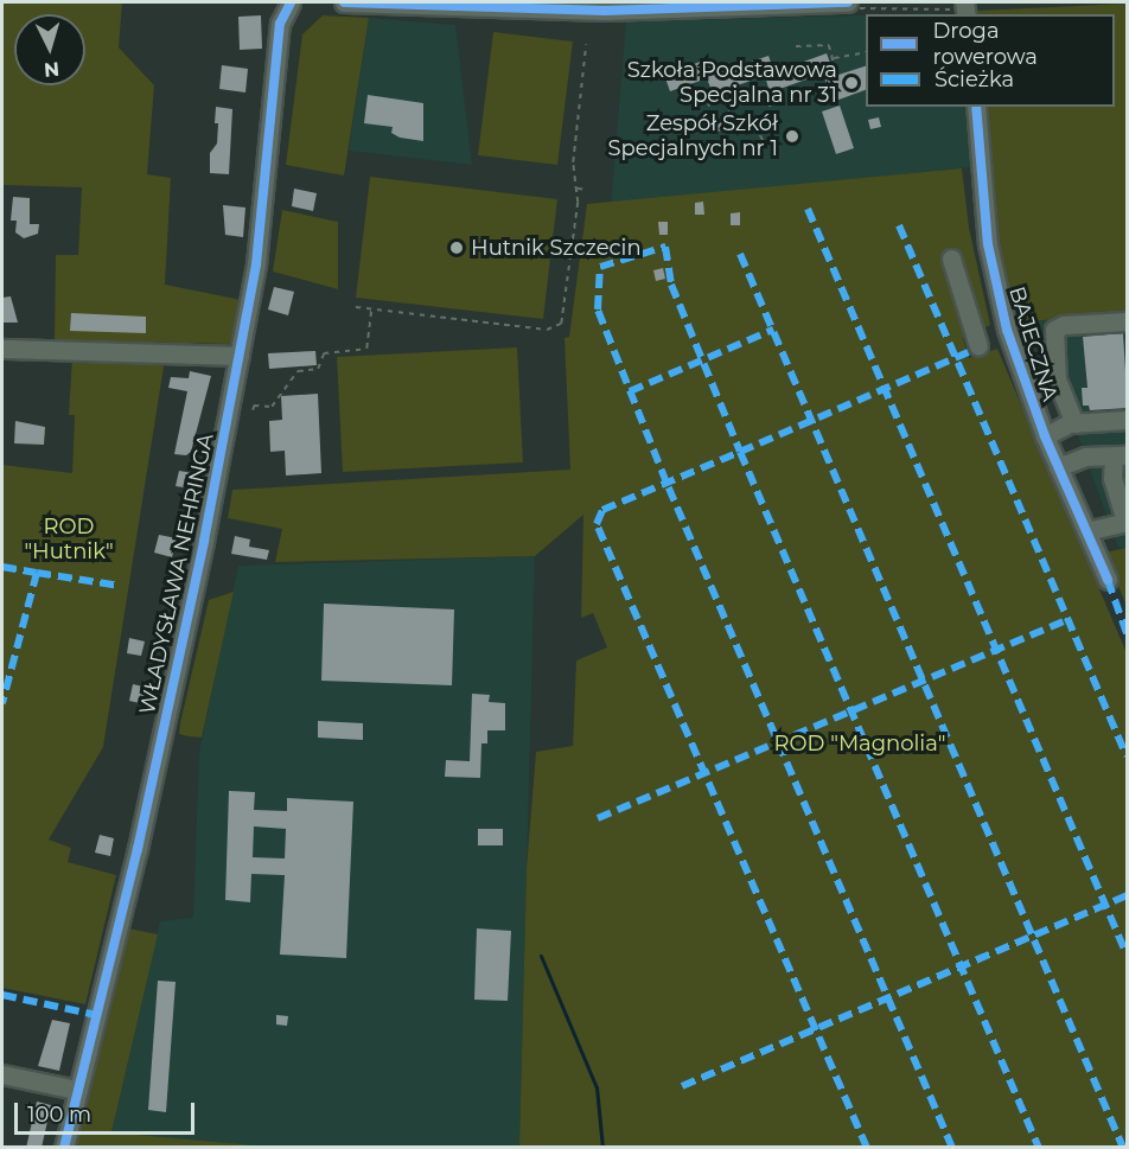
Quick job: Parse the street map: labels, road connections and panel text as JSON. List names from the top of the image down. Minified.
{"streets":{"street":["BAJECZNA","WŁADYSŁAWA NEHRINGA"]},"parks":["ROD \"Hutnik\"","ROD \"Magnolia\""],"places":["Szkoła Podstawowa Specjalna nr 31","Zespół Szkół Specjalnych nr 1","Hutnik Szczecin"],"legend":["Droga rowerowa","Ścieżka"],"scale_bar":"100 m","north":"bottom"}
